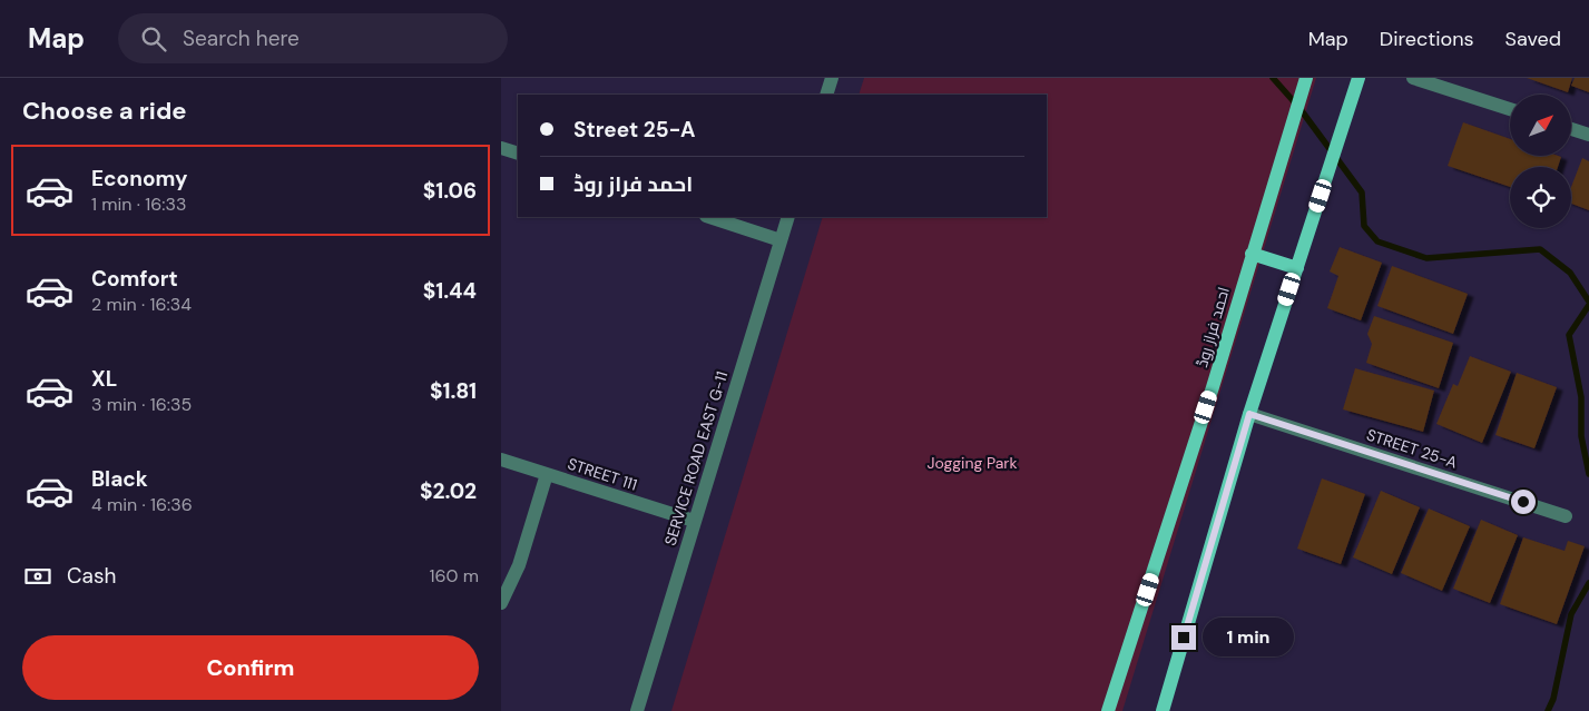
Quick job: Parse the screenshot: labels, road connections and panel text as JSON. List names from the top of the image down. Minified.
{"streets":{"main road":["احمد فراز روڈ"],"street":["STREET 25-A","SERVICE ROAD EAST G-11","STREET 111"]},"crossings":[["SERVICE ROAD EAST G-11","STREET 111"]],"parks":["Jogging Park"],"north":"top right","page":{"header":"Map","search":"Search here","nav":["Map","Directions","Saved"],"heading":"Choose a ride","banner":["Street 25-A","احمد فراز روڈ"],"list":[{"name":"Economy","note":"1 min · 16:33","value":"$1.06"},{"name":"Comfort","note":"2 min · 16:34","value":"$1.44"},{"name":"XL","note":"3 min · 16:35","value":"$1.81"},{"name":"Black","note":"4 min · 16:36","value":"$2.02"}],"pay":["Cash","160 m"],"bubble":"1 min","buttons":"Confirm"}}
